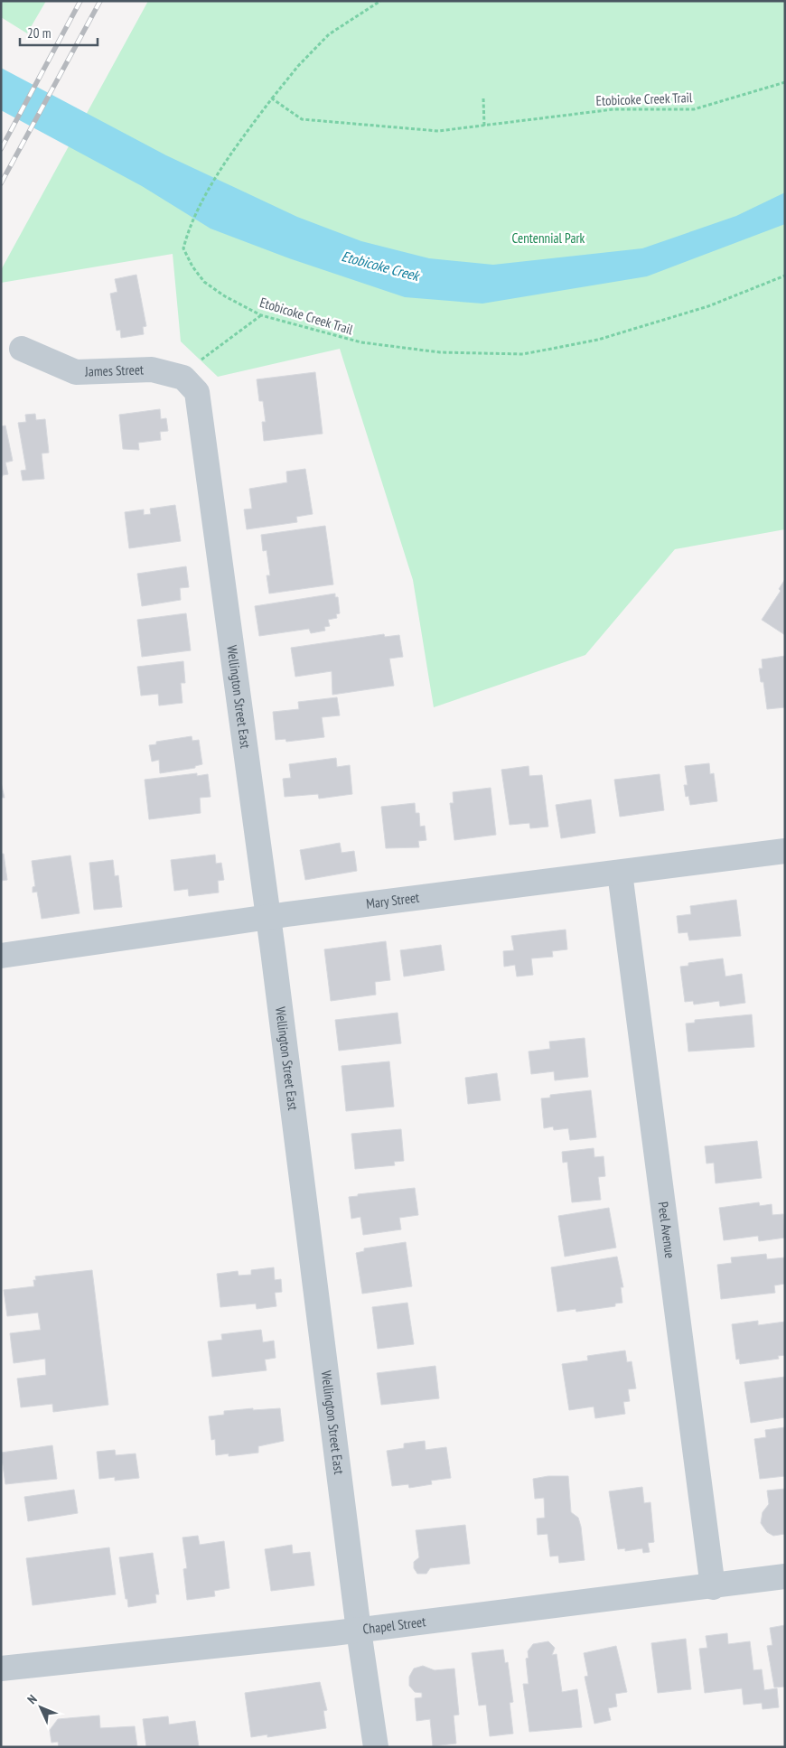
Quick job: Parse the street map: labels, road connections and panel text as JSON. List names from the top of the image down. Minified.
{"streets":{"street":["James Street","Wellington Street East","Mary Street","Peel Avenue","Chapel Street"],"path":["Etobicoke Creek Trail"]},"crossings":[["James Street","Wellington Street East"],["Wellington Street East","Mary Street"],["Wellington Street East","Chapel Street"],["Mary Street","Peel Avenue"],["Peel Avenue","Chapel Street"]],"water":["Etobicoke Creek"],"parks":["Centennial Park"],"scale_bar":"20 m","north":"top left"}
